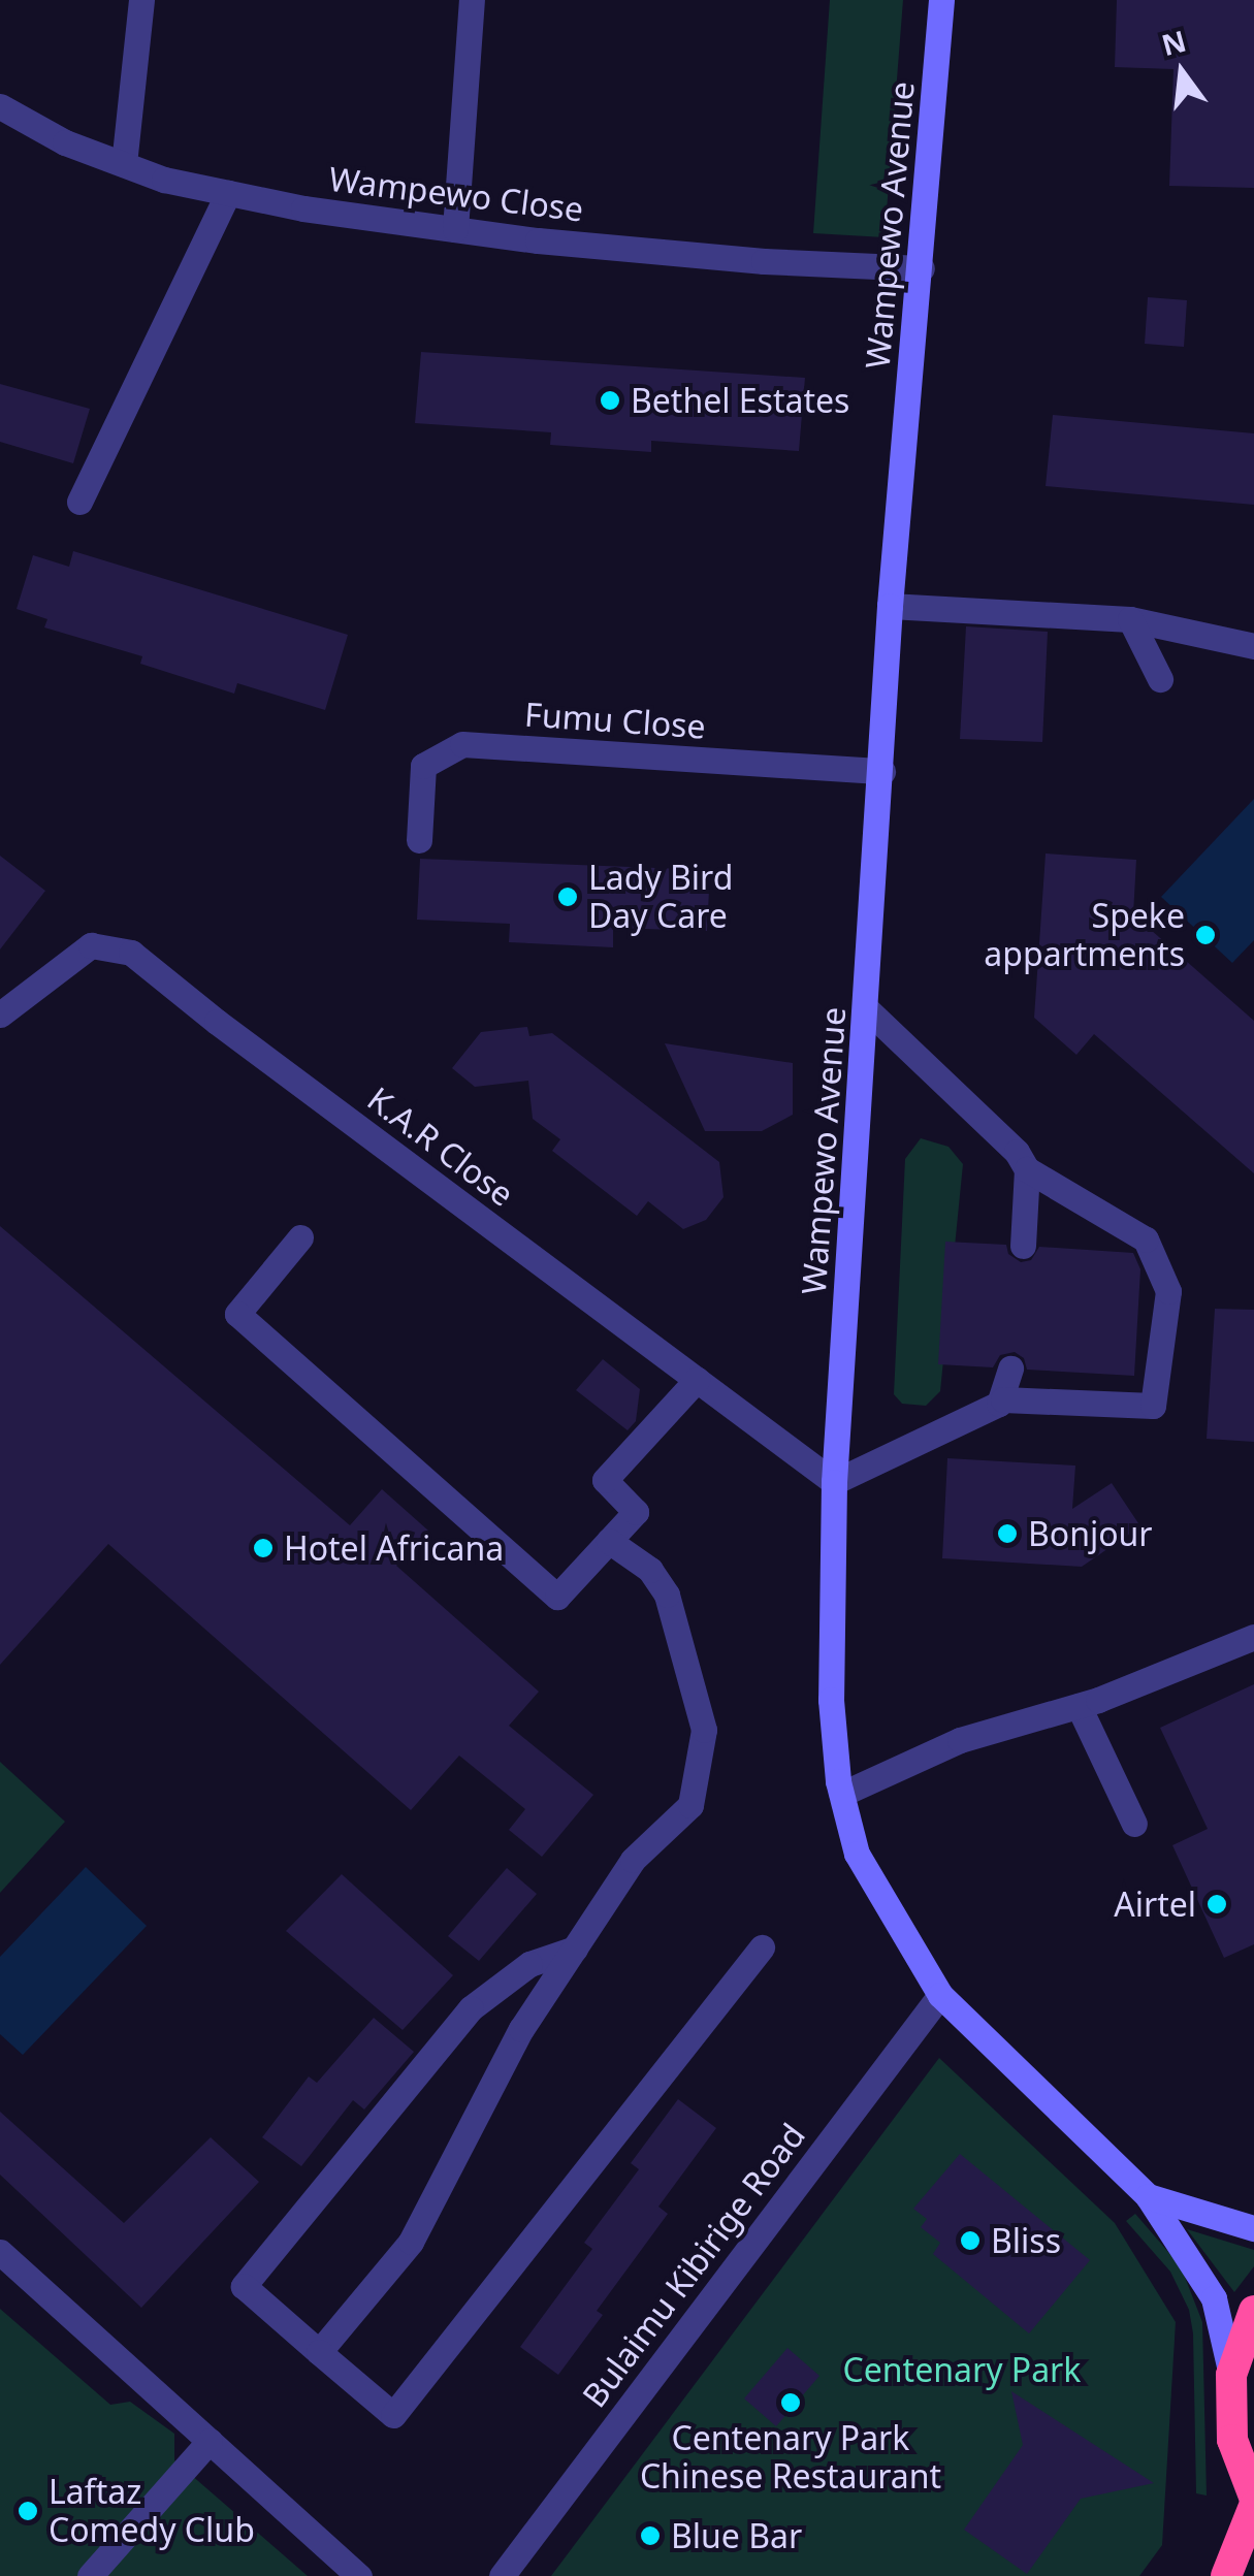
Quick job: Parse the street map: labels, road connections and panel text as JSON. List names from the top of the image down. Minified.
{"streets":{"street":["Wampewo Close","Wampewo Avenue","Fumu Close","K.A.R Close","Bulaimu Kibirige Road"]},"crossings":[["Wampewo Close","Wampewo Avenue"],["Wampewo Avenue","Fumu Close"],["Wampewo Avenue","K.A.R Close"],["Wampewo Avenue","Bulaimu Kibirige Road"]],"parks":["Centenary Park"],"places":["Bethel Estates","Lady Bird Day Care","Speke appartments","Bonjour","Hotel Africana","Airtel","Bliss","Centenary Park Chinese Restaurant","Laftaz Comedy Club","Blue Bar"],"north":"top"}
